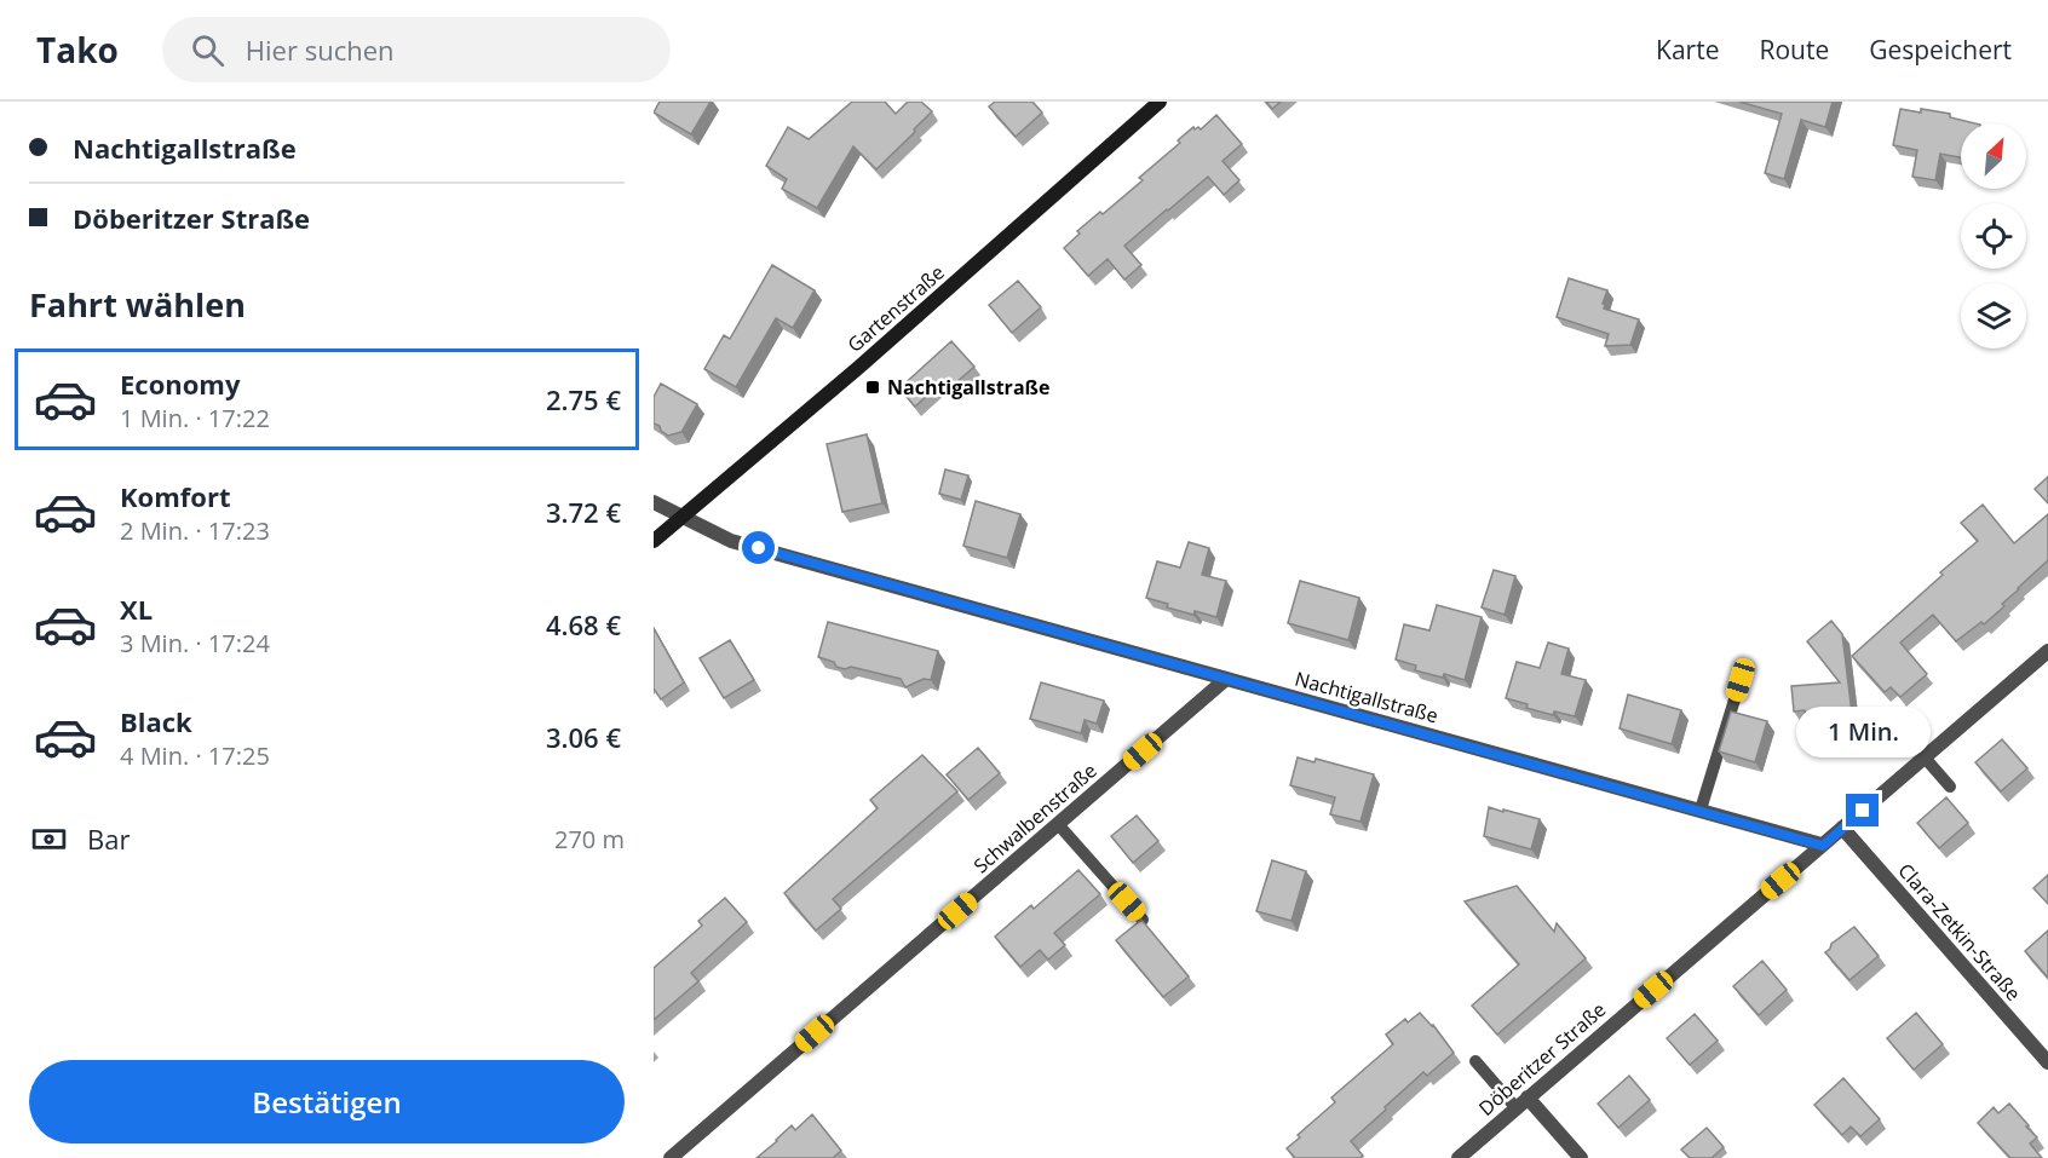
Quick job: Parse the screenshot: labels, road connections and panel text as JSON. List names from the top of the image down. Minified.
{"streets":{"street":["Gartenstraße","Nachtigallstraße","Schwalbenstraße","Clara-Zetkin-Straße","Döberitzer Straße"]},"crossings":[["Gartenstraße","Nachtigallstraße"],["Nachtigallstraße","Schwalbenstraße"],["Nachtigallstraße","Döberitzer Straße"],["Clara-Zetkin-Straße","Döberitzer Straße"]],"places":{"transit":["Nachtigallstraße"]},"north":"top right","page":{"header":"Tako","search":"Hier suchen","nav":["Karte","Route","Gespeichert"],"banner":["Nachtigallstraße","Döberitzer Straße"],"heading":"Fahrt wählen","list":[{"name":"Economy","note":"1 Min. · 17:22","value":"2.75 €"},{"name":"Komfort","note":"2 Min. · 17:23","value":"3.72 €"},{"name":"XL","note":"3 Min. · 17:24","value":"4.68 €"},{"name":"Black","note":"4 Min. · 17:25","value":"3.06 €"}],"bubble":"1 Min.","pay":["Bar","270 m"],"buttons":"Bestätigen"}}
